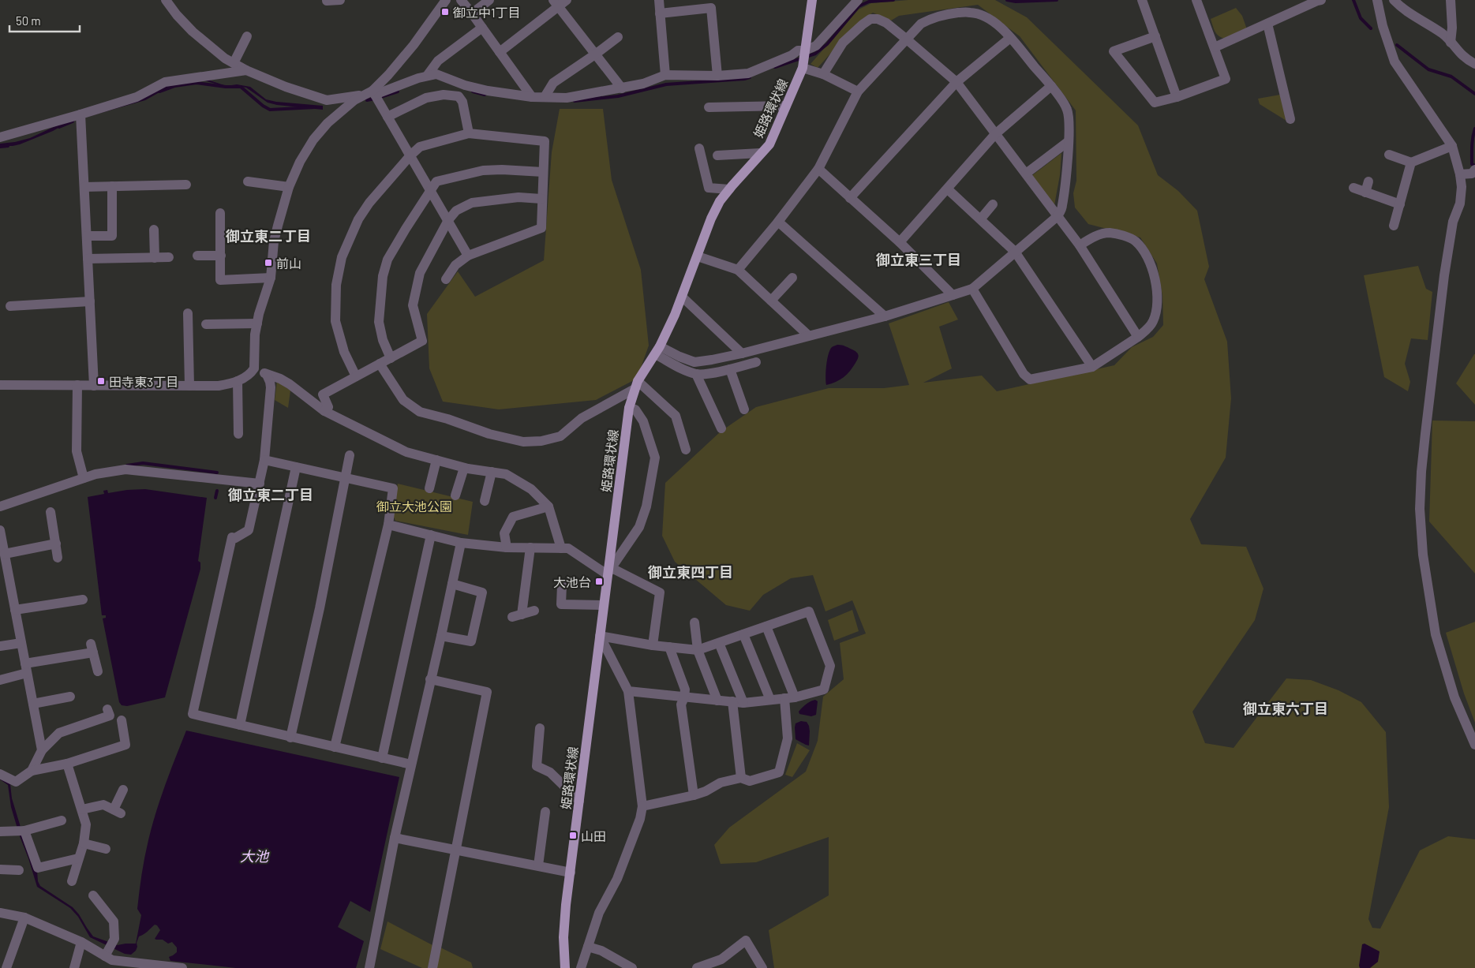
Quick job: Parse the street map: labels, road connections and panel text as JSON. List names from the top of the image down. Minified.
{"streets":{"main road":["姫路環状線"]},"districts":["御立東二丁目","御立東三丁目","御立東二丁目","御立東四丁目","御立東六丁目"],"water":["大池"],"parks":["御立大池公園"],"places":{"transit":["御立中1丁目","前山","田寺東3丁目","大池台","山田"]},"scale_bar":"50 m"}
